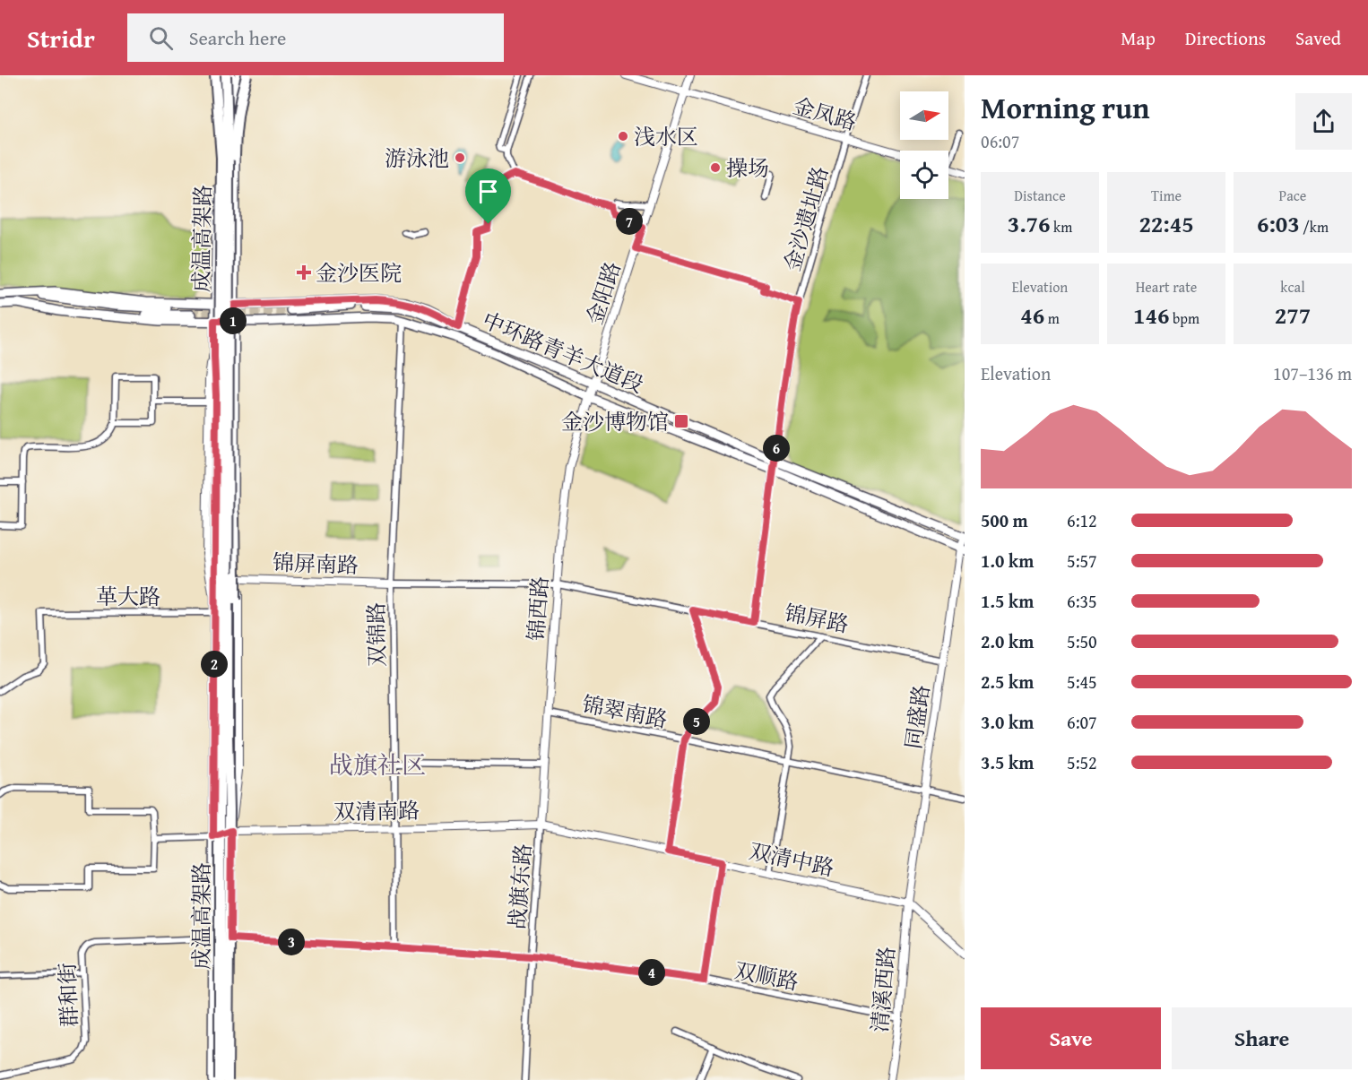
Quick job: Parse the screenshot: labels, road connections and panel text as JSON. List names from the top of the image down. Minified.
{"streets":{"highway":["成温高架路"],"main road":["中环路青羊大道段"],"street":["金凤路","金沙遗址路","金阳路","锦屏南路","革大路","锦西路","锦屏路","双锦路","锦翠南路","同盛路","双清南路","双清中路","战旗东路","双顺路","清溪西路","群和街"]},"crossings":[["金凤路","金沙遗址路"],["金凤路","金阳路"],["金沙遗址路","中环路青羊大道段"],["金沙遗址路","锦屏路"],["成温高架路","革大路"],["金阳路","中环路青羊大道段"],["金阳路","锦西路"],["中环路青羊大道段","锦西路"],["中环路青羊大道段","双锦路"],["中环路青羊大道段","同盛路"],["锦屏南路","锦屏路"],["锦屏南路","双锦路"],["锦西路","锦屏路"],["锦西路","锦翠南路"],["锦西路","双清南路"],["锦西路","双清中路"],["锦西路","战旗东路"],["锦屏路","双锦路"],["锦屏路","同盛路"],["双锦路","双清南路"],["双锦路","双顺路"],["锦翠南路","同盛路"],["同盛路","双清中路"],["同盛路","清溪西路"],["双清南路","双清中路"],["双清南路","战旗东路"],["双清中路","战旗东路"],["双清中路","清溪西路"],["战旗东路","双顺路"],["双顺路","清溪西路"]],"districts":["战旗社区"],"places":{"other":["浅水区","游泳池","操场"],"health":["金沙医院"],"transit":["金沙博物馆"]},"north":"right","page":{"header":"Stridr","search":"Search here","nav":["Map","Directions","Saved"],"heading":["Morning run","06:07"],"stats":[["Distance","3.76 km"],["Time","22:45"],["Pace","6:03 /km"],["Elevation","46 m"],["Heart rate","146 bpm"],["kcal","277"]],"pins":["7","1","6","2","5","3","4"],"chart":["Elevation","107–136 m"],"list":[{"name":"500 m","note":"6:12"},{"name":"1.0 km","note":"5:57"},{"name":"1.5 km","note":"6:35"},{"name":"2.0 km","note":"5:50"},{"name":"2.5 km","note":"5:45"},{"name":"3.0 km","note":"6:07"},{"name":"3.5 km","note":"5:52"}],"buttons":["Save","Share"]}}
